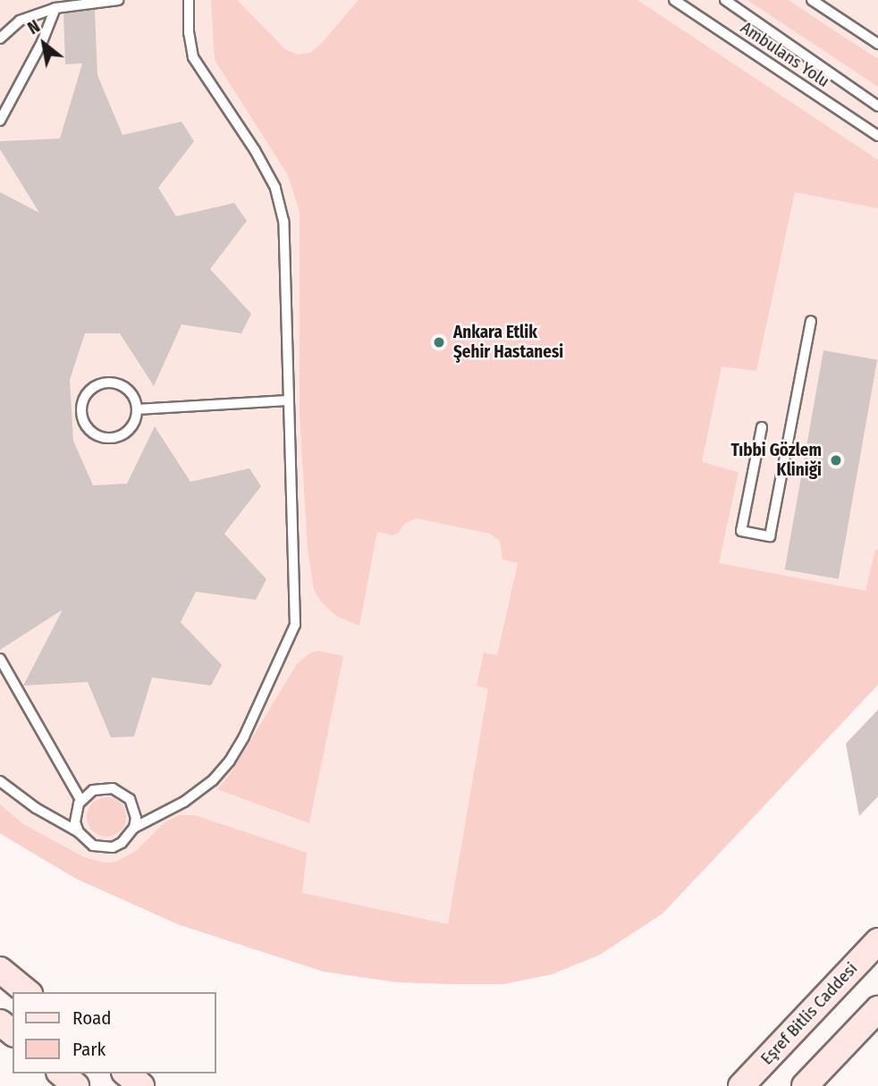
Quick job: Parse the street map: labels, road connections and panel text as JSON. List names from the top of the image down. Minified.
{"streets":{"main road":["Eşref Bitlis Caddesi"],"lane":["Ambulans Yolu"]},"places":["Ankara Etlik Şehir Hastanesi","Tıbbi Gözlem Kliniği"],"legend":["Road","Park"],"north":"top left"}
